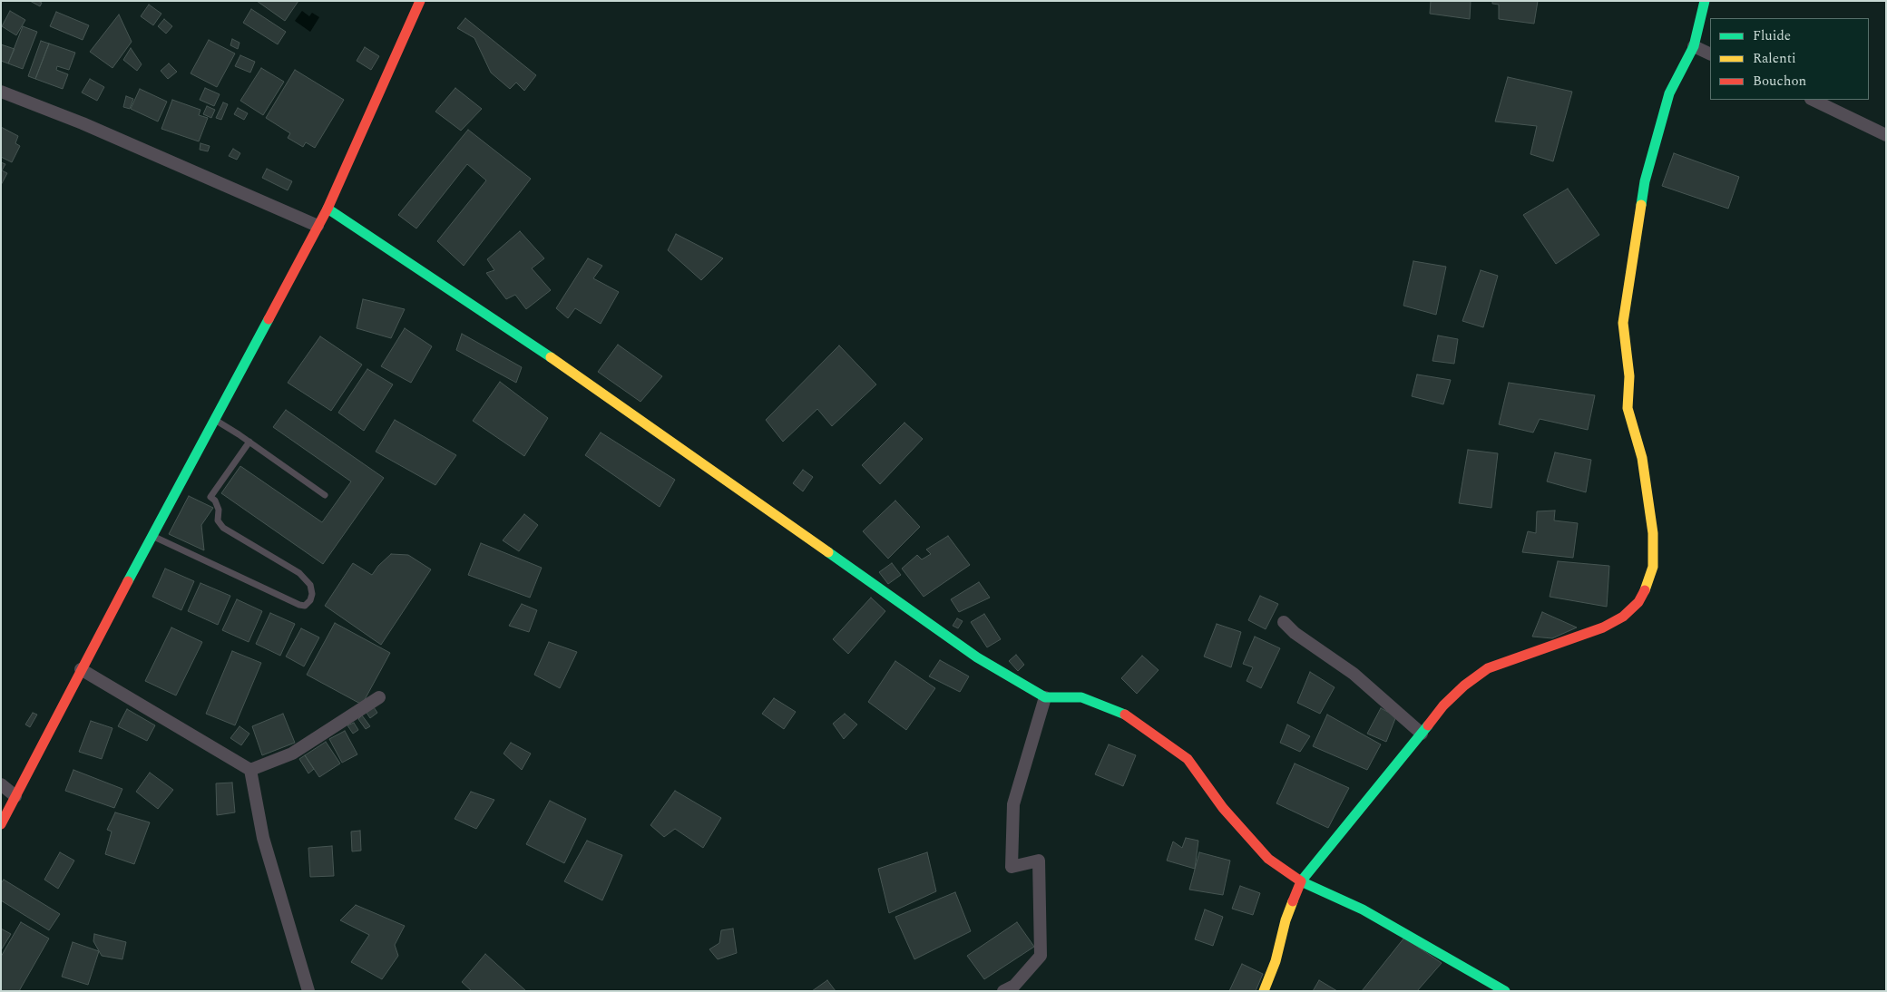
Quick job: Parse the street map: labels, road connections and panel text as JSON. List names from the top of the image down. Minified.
{"legend":["Fluide","Ralenti","Bouchon"]}
